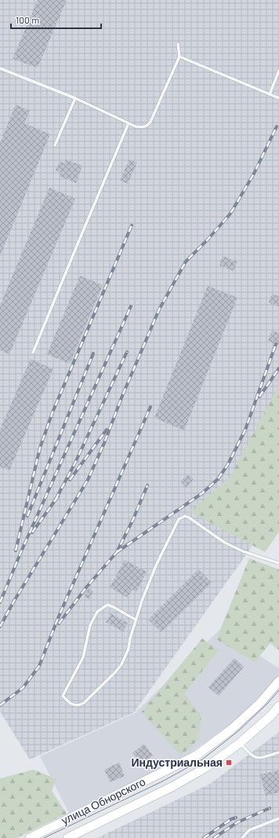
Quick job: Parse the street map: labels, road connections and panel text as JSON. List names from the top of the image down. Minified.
{"streets":{"main road":["улица Обнорского"]},"places":{"transit":["Индустриальная"]},"scale_bar":"100 m"}
